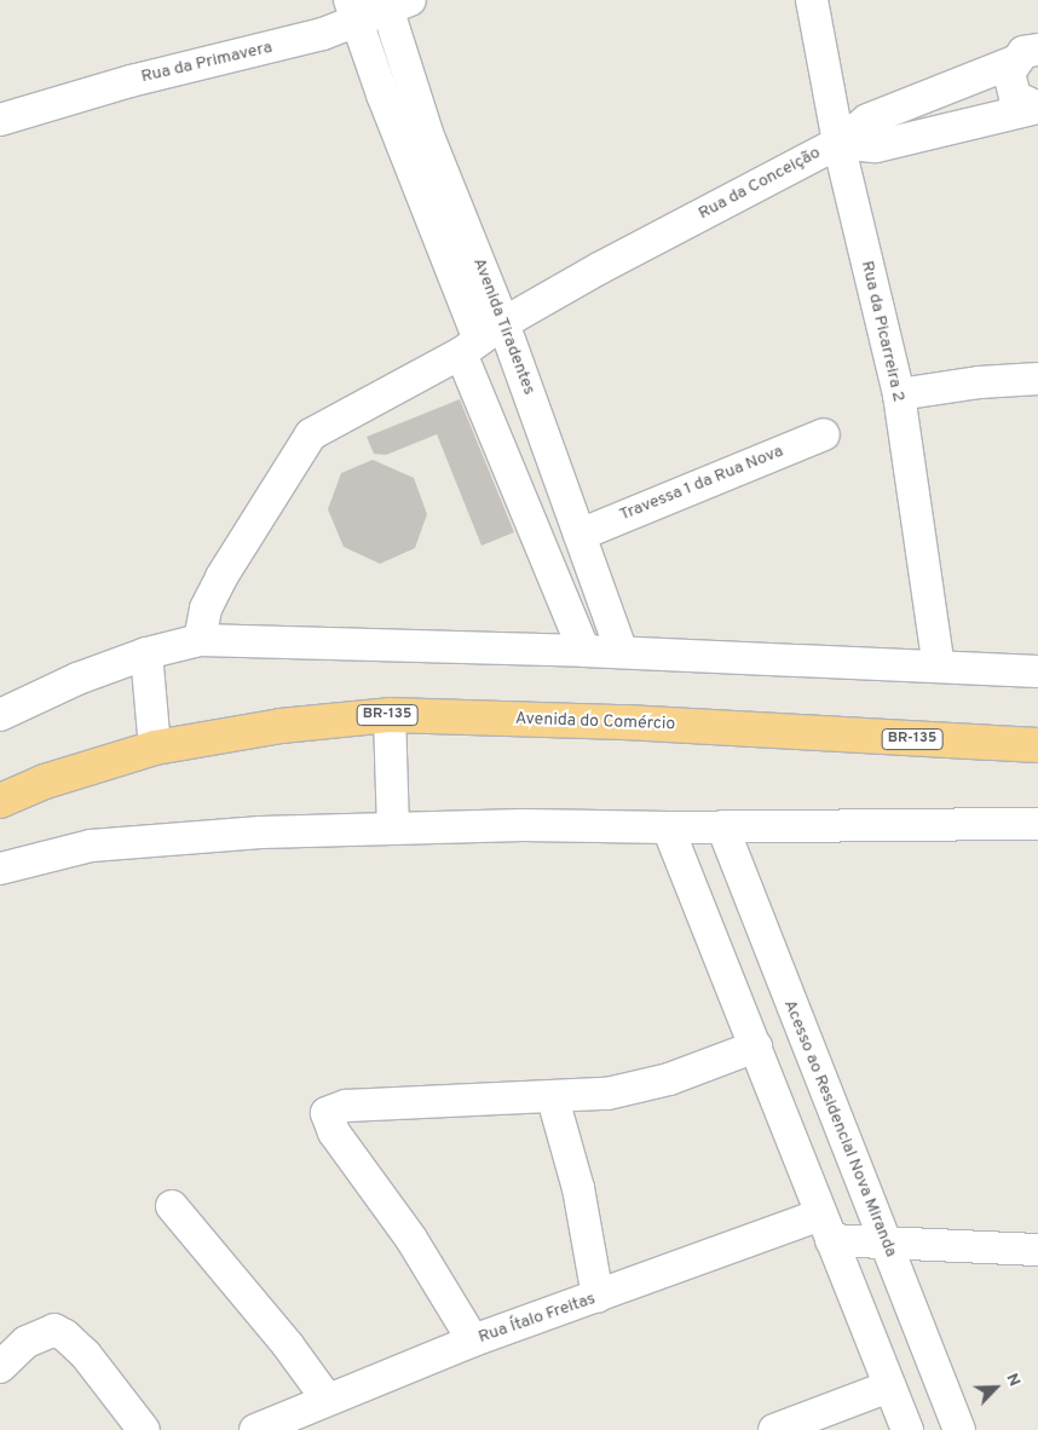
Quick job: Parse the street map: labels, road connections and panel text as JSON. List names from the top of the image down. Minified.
{"streets":{"highway":["BR-135","Avenida do Comércio"],"street":["Rua da Primavera","Rua da Conceição","Avenida Tiradentes","Rua da Picarreira 2","Travessa 1 da Rua Nova","Acesso ao Residencial Nova Miranda","Rua Ítalo Freitas"]},"crossings":[["Rua da Primavera","Avenida Tiradentes"],["Rua da Conceição","Avenida Tiradentes"],["Rua da Conceição","Rua da Picarreira 2"],["Avenida Tiradentes","Travessa 1 da Rua Nova"]],"north":"top right"}
